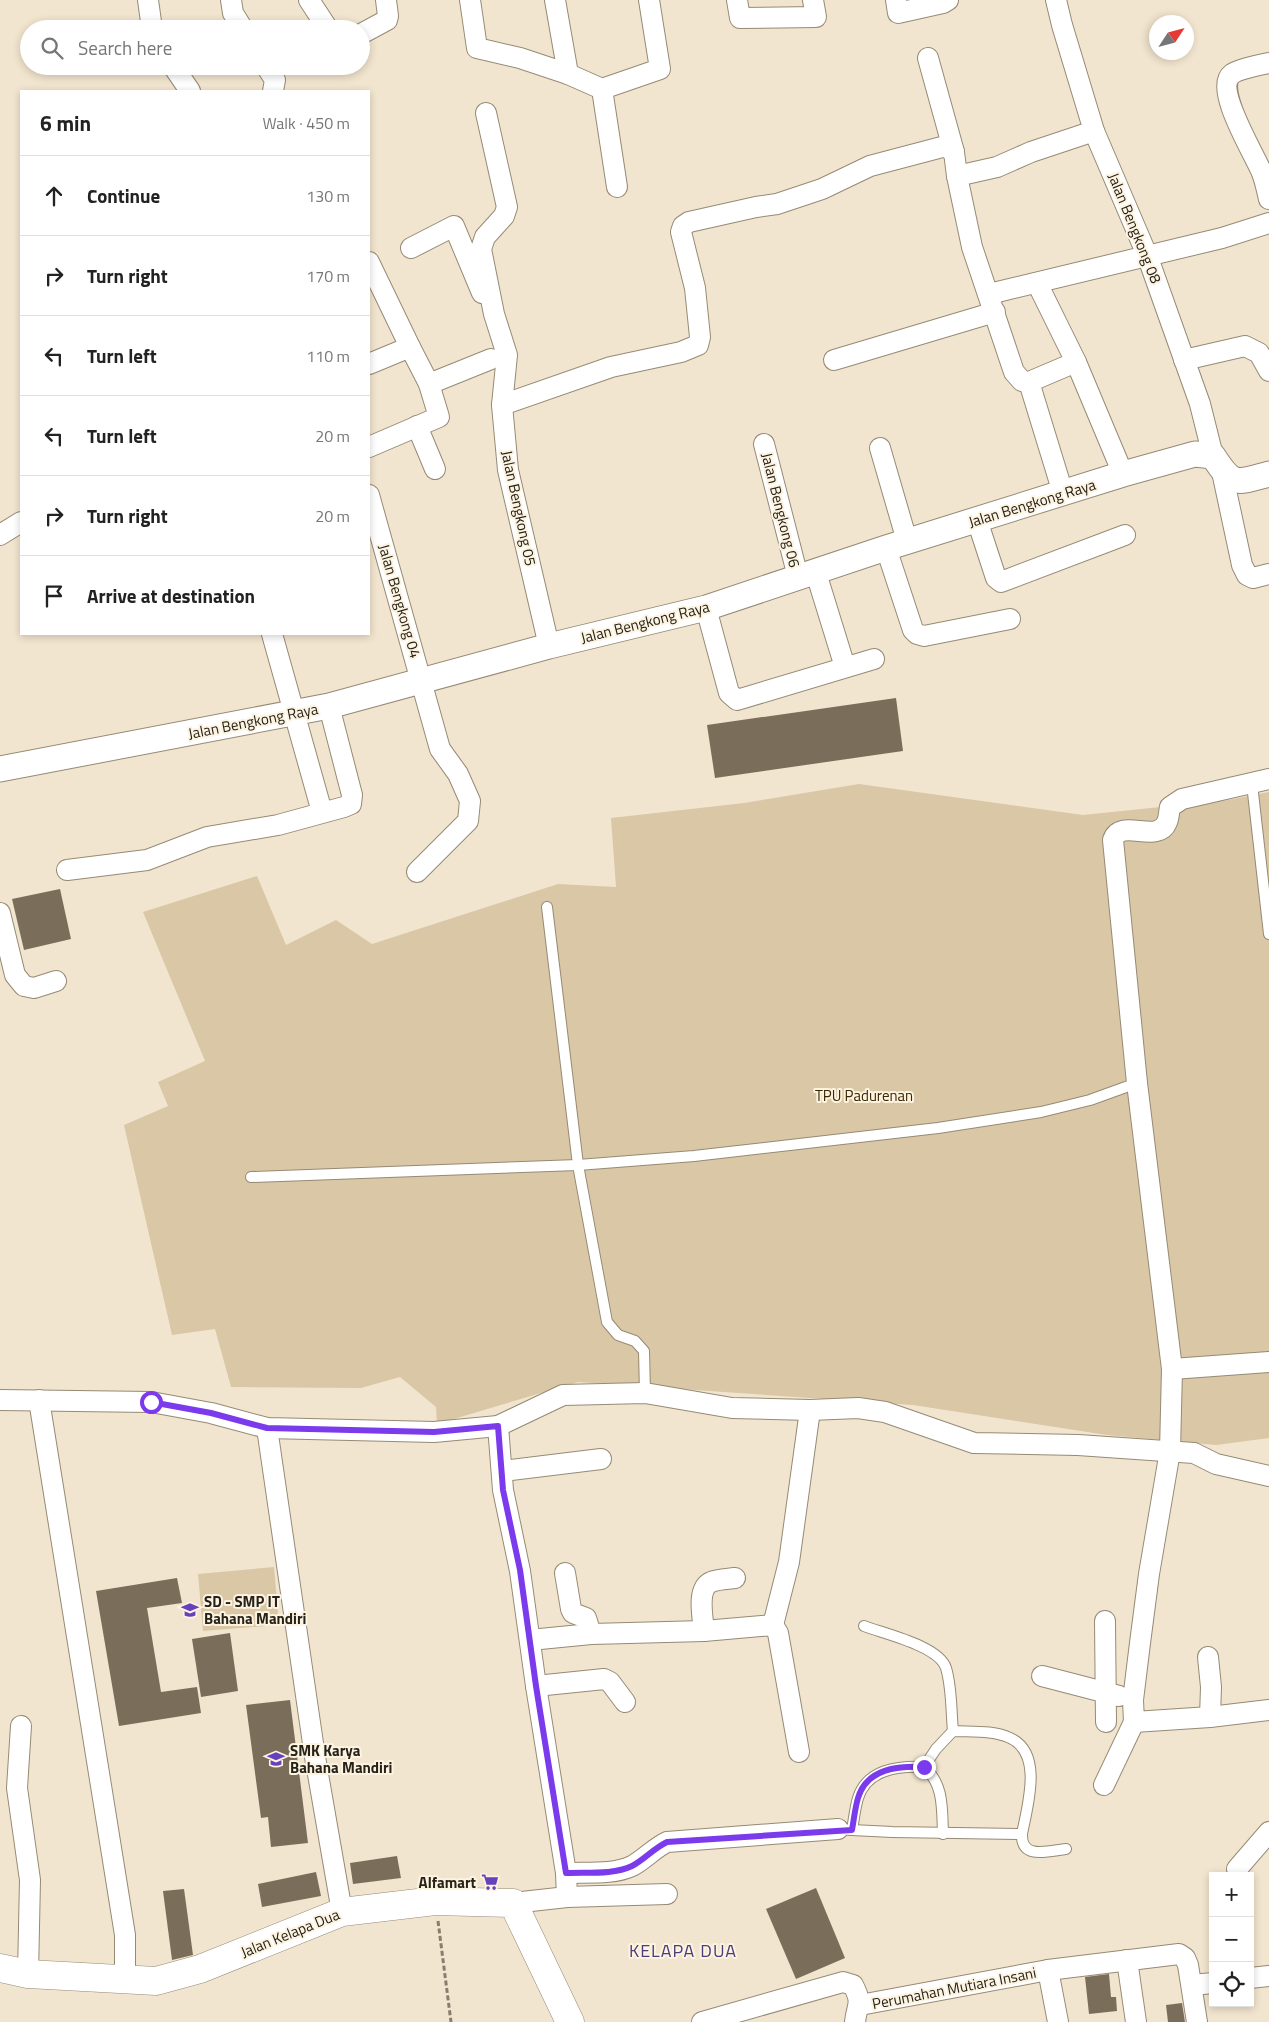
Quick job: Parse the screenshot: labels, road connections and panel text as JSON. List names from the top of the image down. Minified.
{"streets":{"main road":["Jalan Kelapa Dua"],"street":["Jalan Bengkong 08","Jalan Bengkong Raya","Jalan Bengkong 05","Jalan Bengkong 06","Jalan Bengkong 04","Perumahan Mutiara Insani"]},"crossings":[["Jalan Bengkong 08","Jalan Bengkong Raya"],["Jalan Bengkong Raya","Jalan Bengkong 05"],["Jalan Bengkong Raya","Jalan Bengkong 06"],["Jalan Bengkong Raya","Jalan Bengkong 04"]],"districts":["KELAPA DUA"],"parks":["TPU Padurenan"],"places":{"school or university":["SD - SMP IT Bahana Mandiri","SMK Karya Bahana Mandiri"],"supermarket":["Alfamart"]},"north":"top right","page":{"search":"Search here","heading":["6 min","Walk · 450 m"],"list":[["Continue","130 m"],["Turn right","170 m"],["Turn left","110 m"],["Turn left","20 m"],["Turn right","20 m"],"Arrive at destination"],"map_buttons":["+","−"]}}
